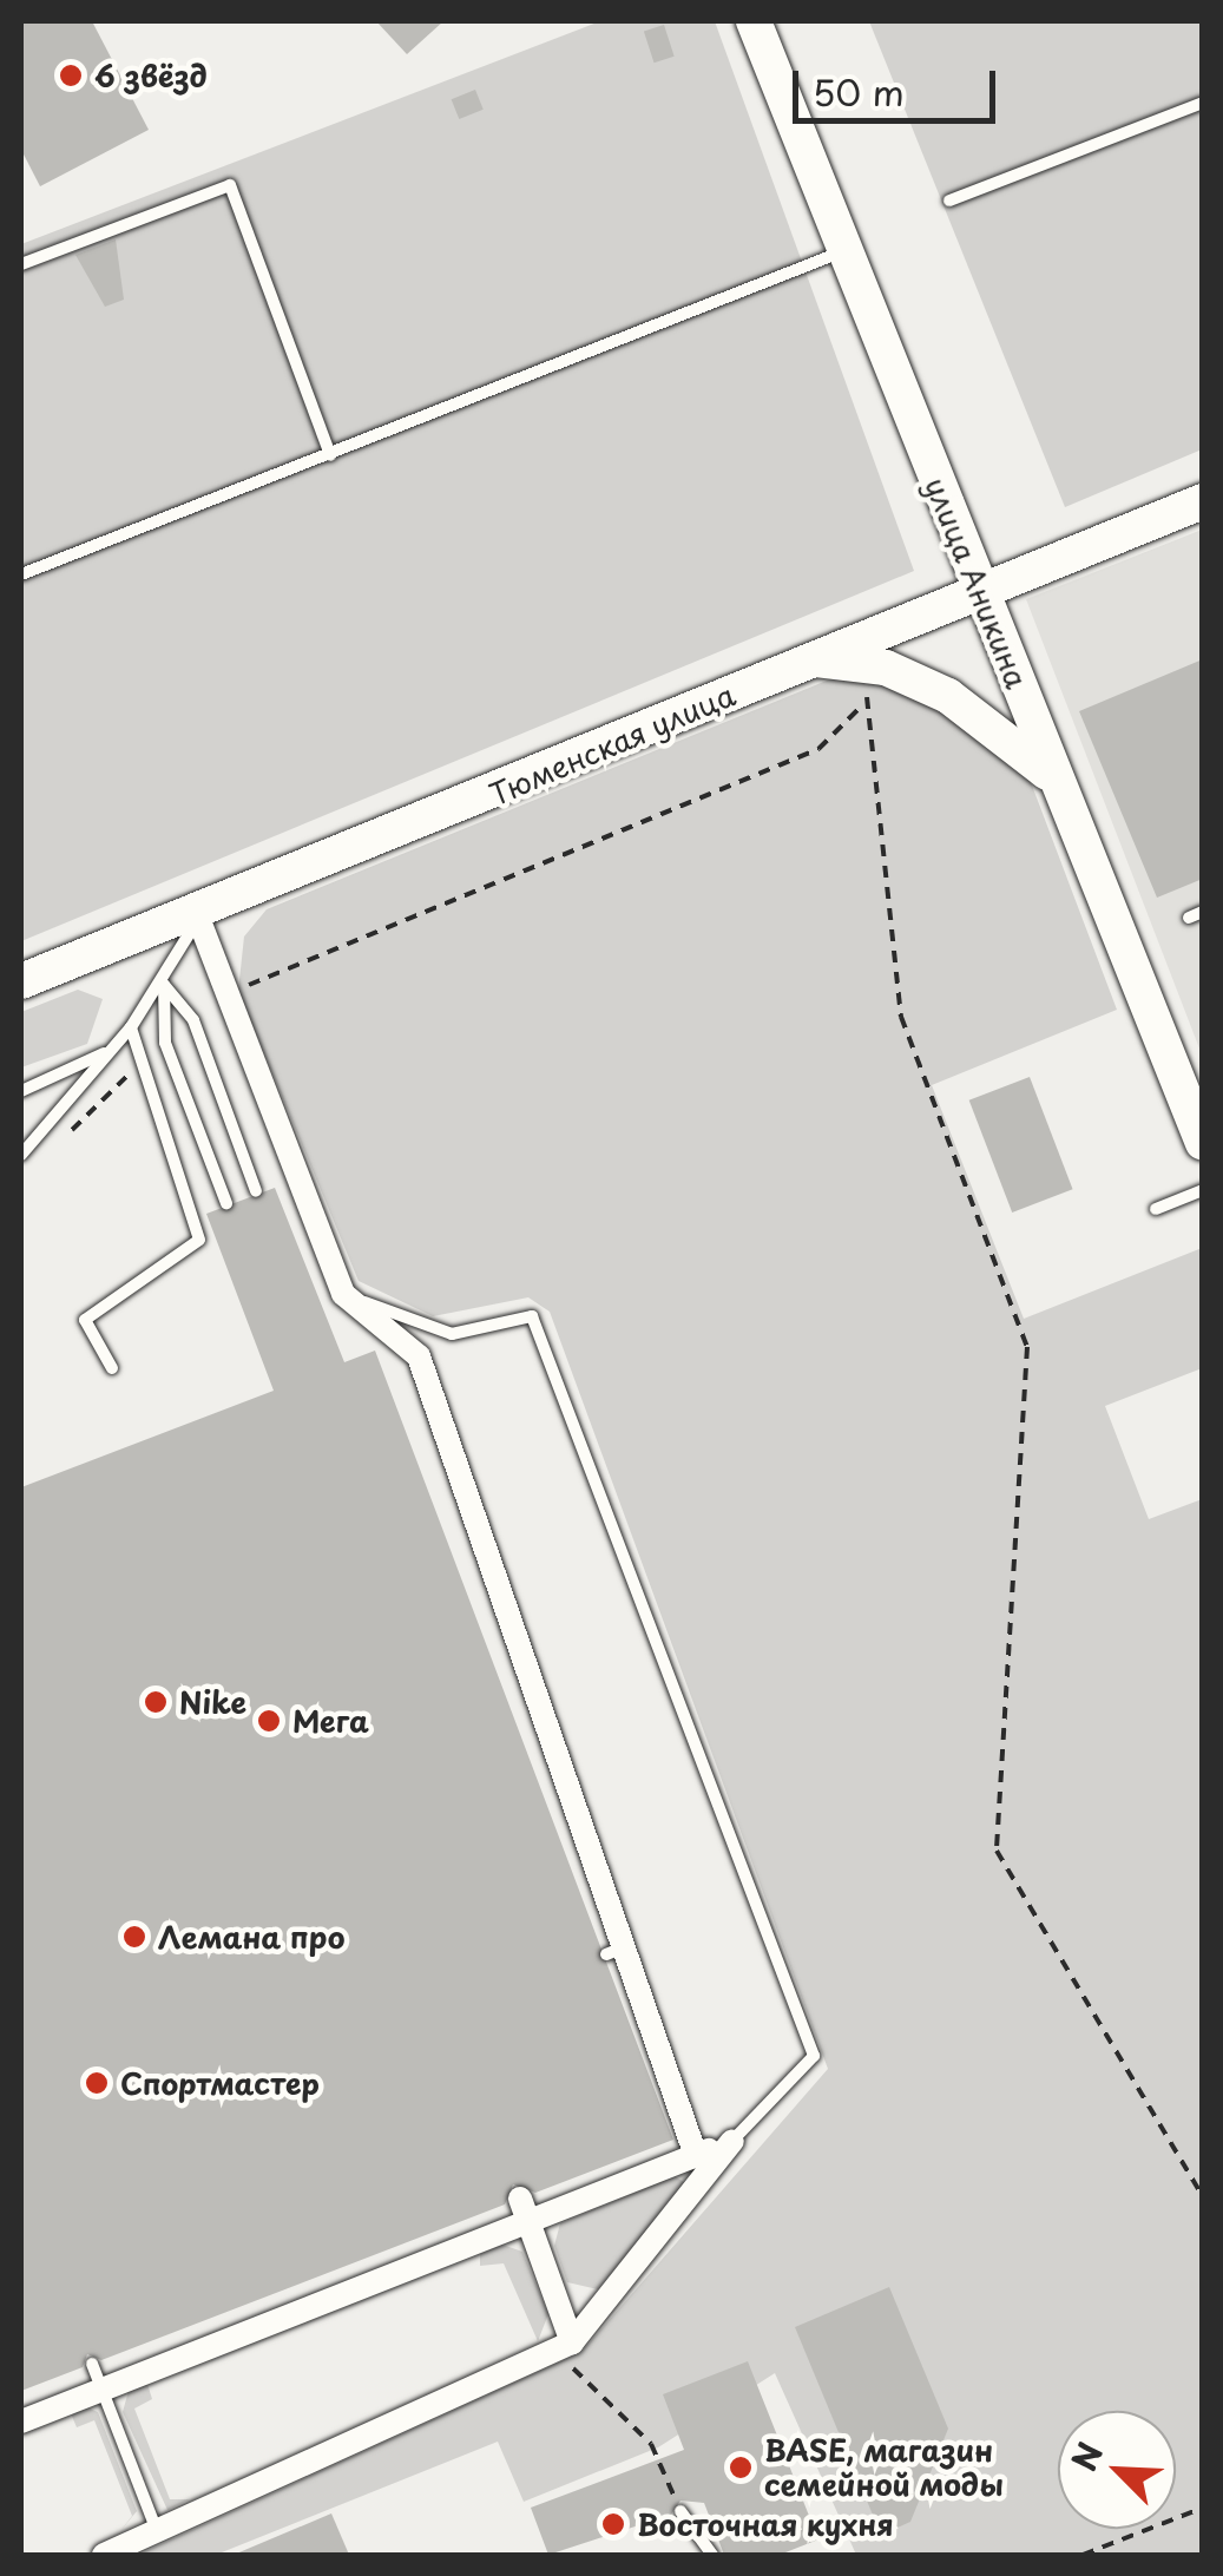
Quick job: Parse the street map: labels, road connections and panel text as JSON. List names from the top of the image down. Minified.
{"streets":{"street":["улица Аникина","Тюменская улица"]},"crossings":[["улица Аникина","Тюменская улица"]],"places":["6 звёзд","Nike","Мега","Лемана про","Спортмастер","BASE, магазин семейной моды","Восточная кухня"],"scale_bar":"50 m","north":"top left"}
